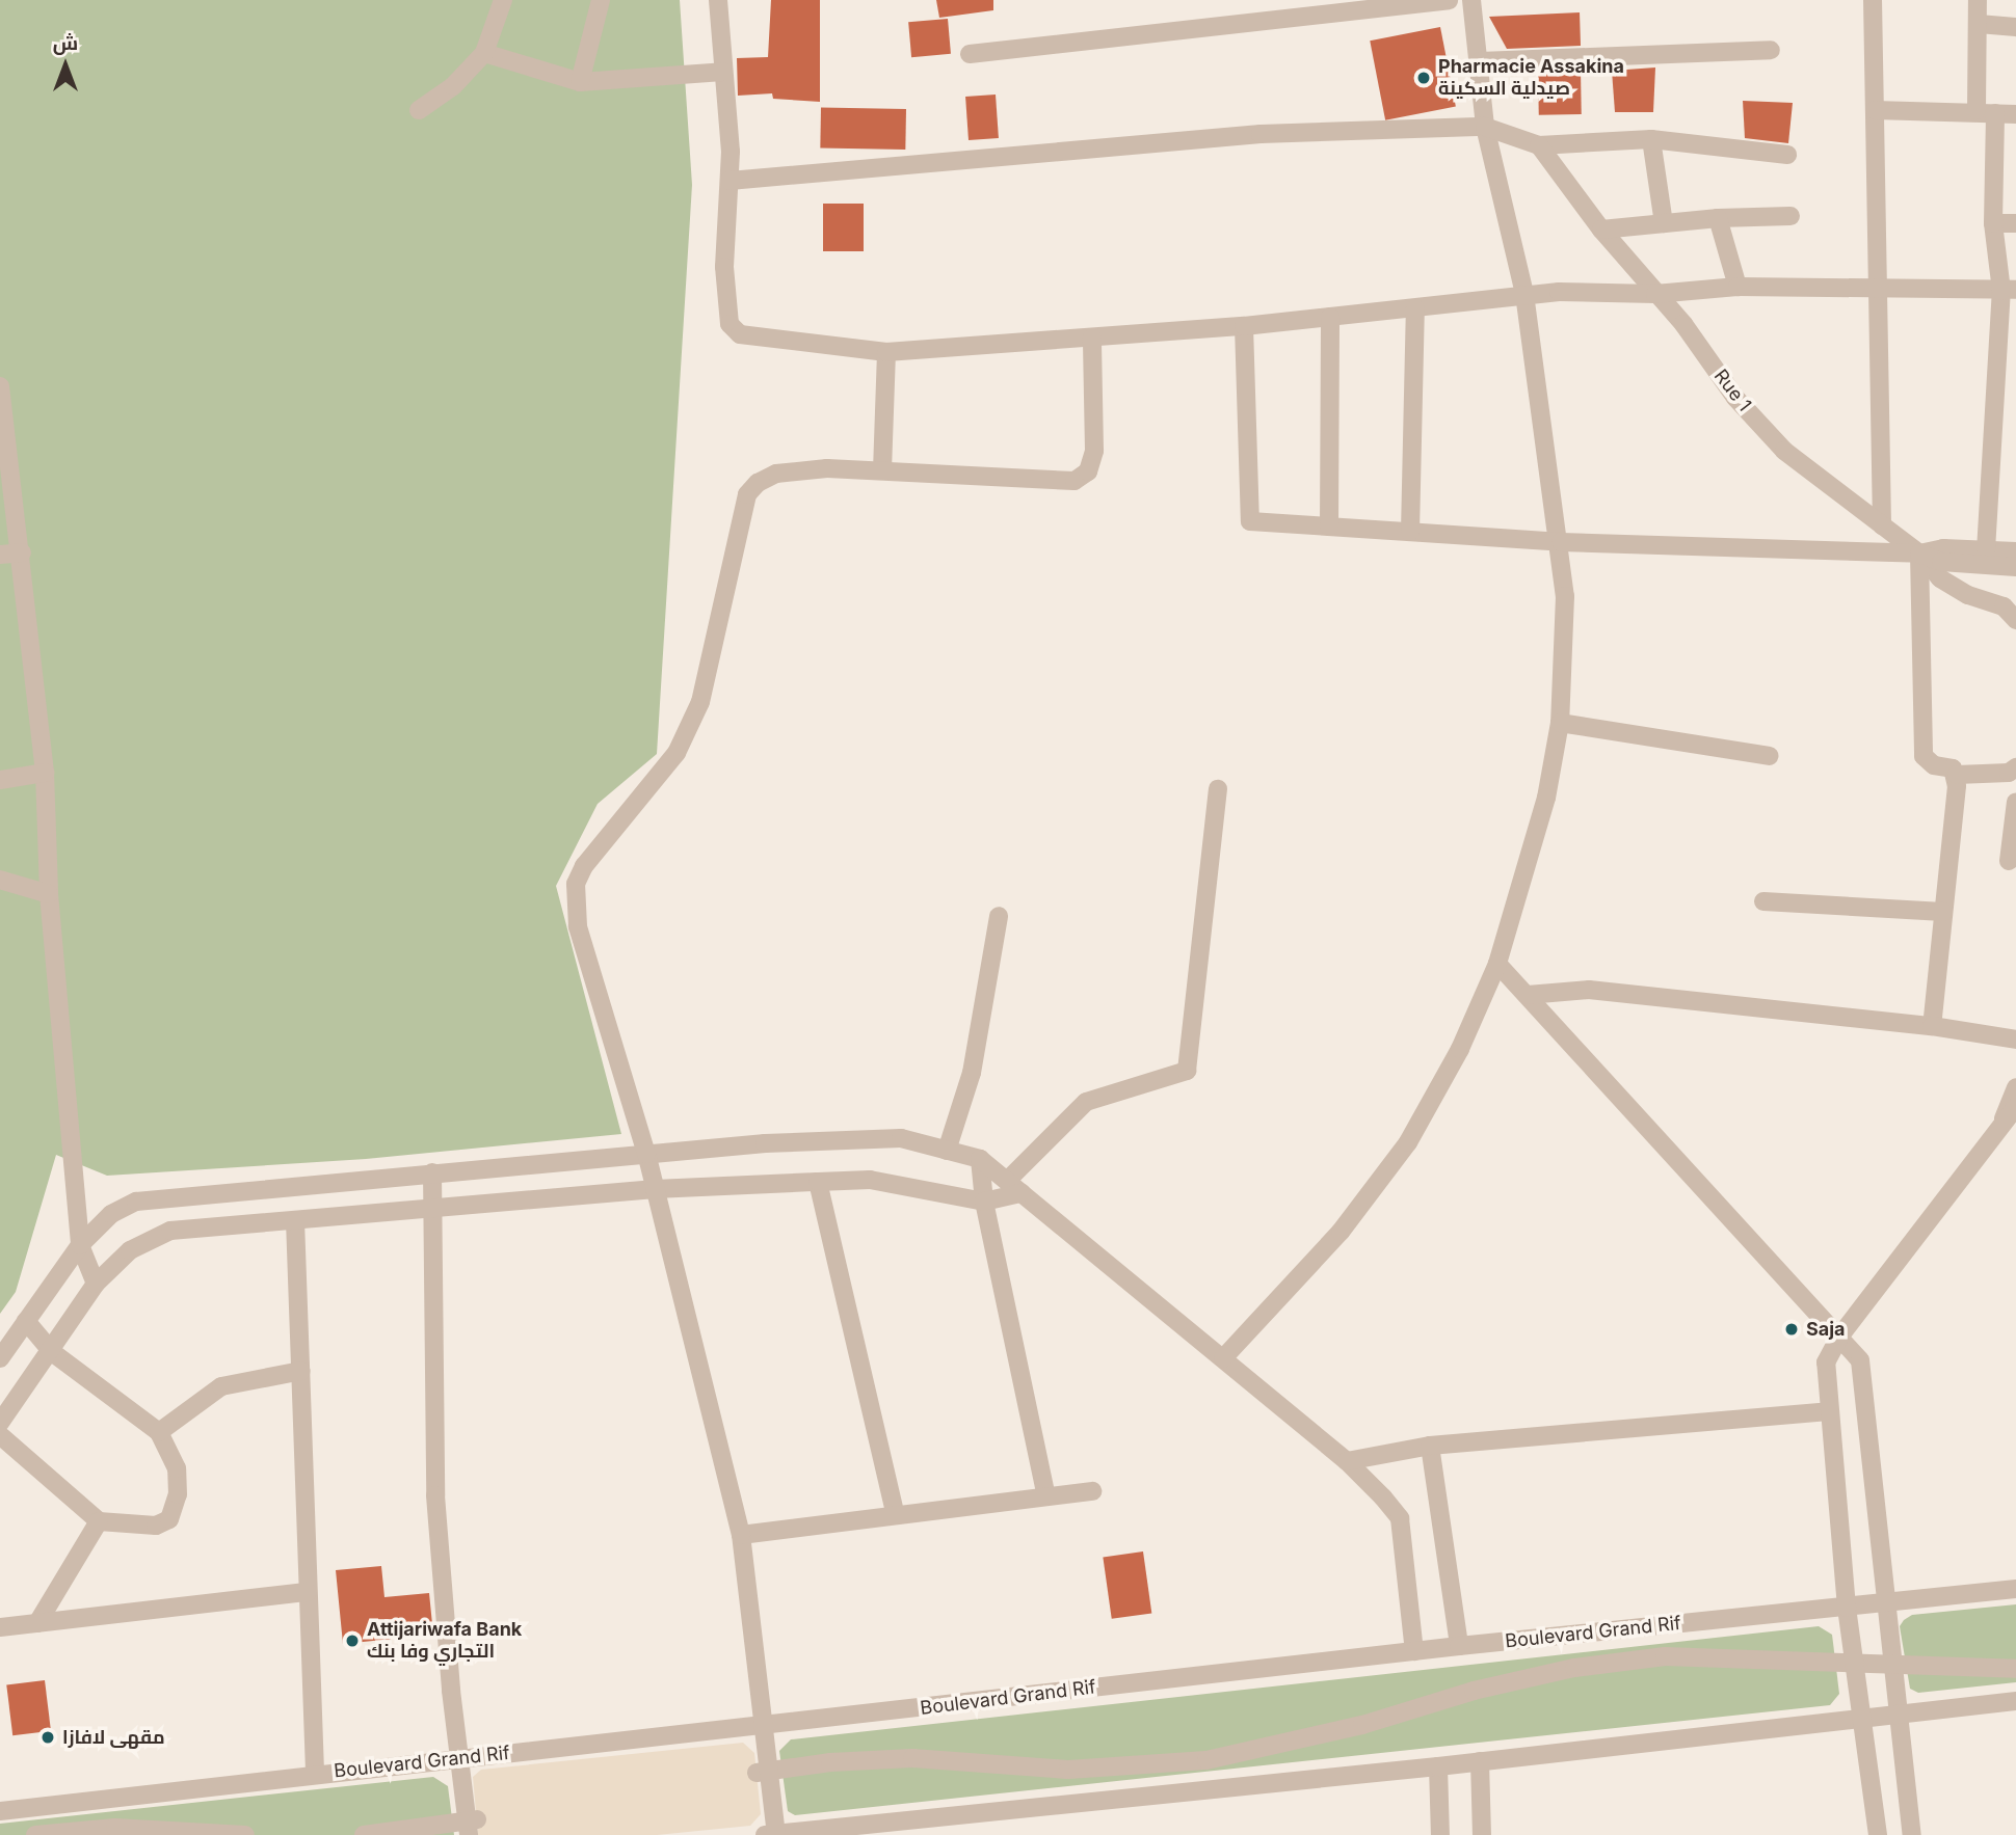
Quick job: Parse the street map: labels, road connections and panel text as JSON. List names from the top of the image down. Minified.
{"streets":{"street":["Rue 1","Boulevard Grand Rif"]},"places":["Pharmacie Assakina صيدلية السكينة","Saja","Attijariwafa Bank التجاري وفا بنك","مقهى لافازا"],"north":"top"}
